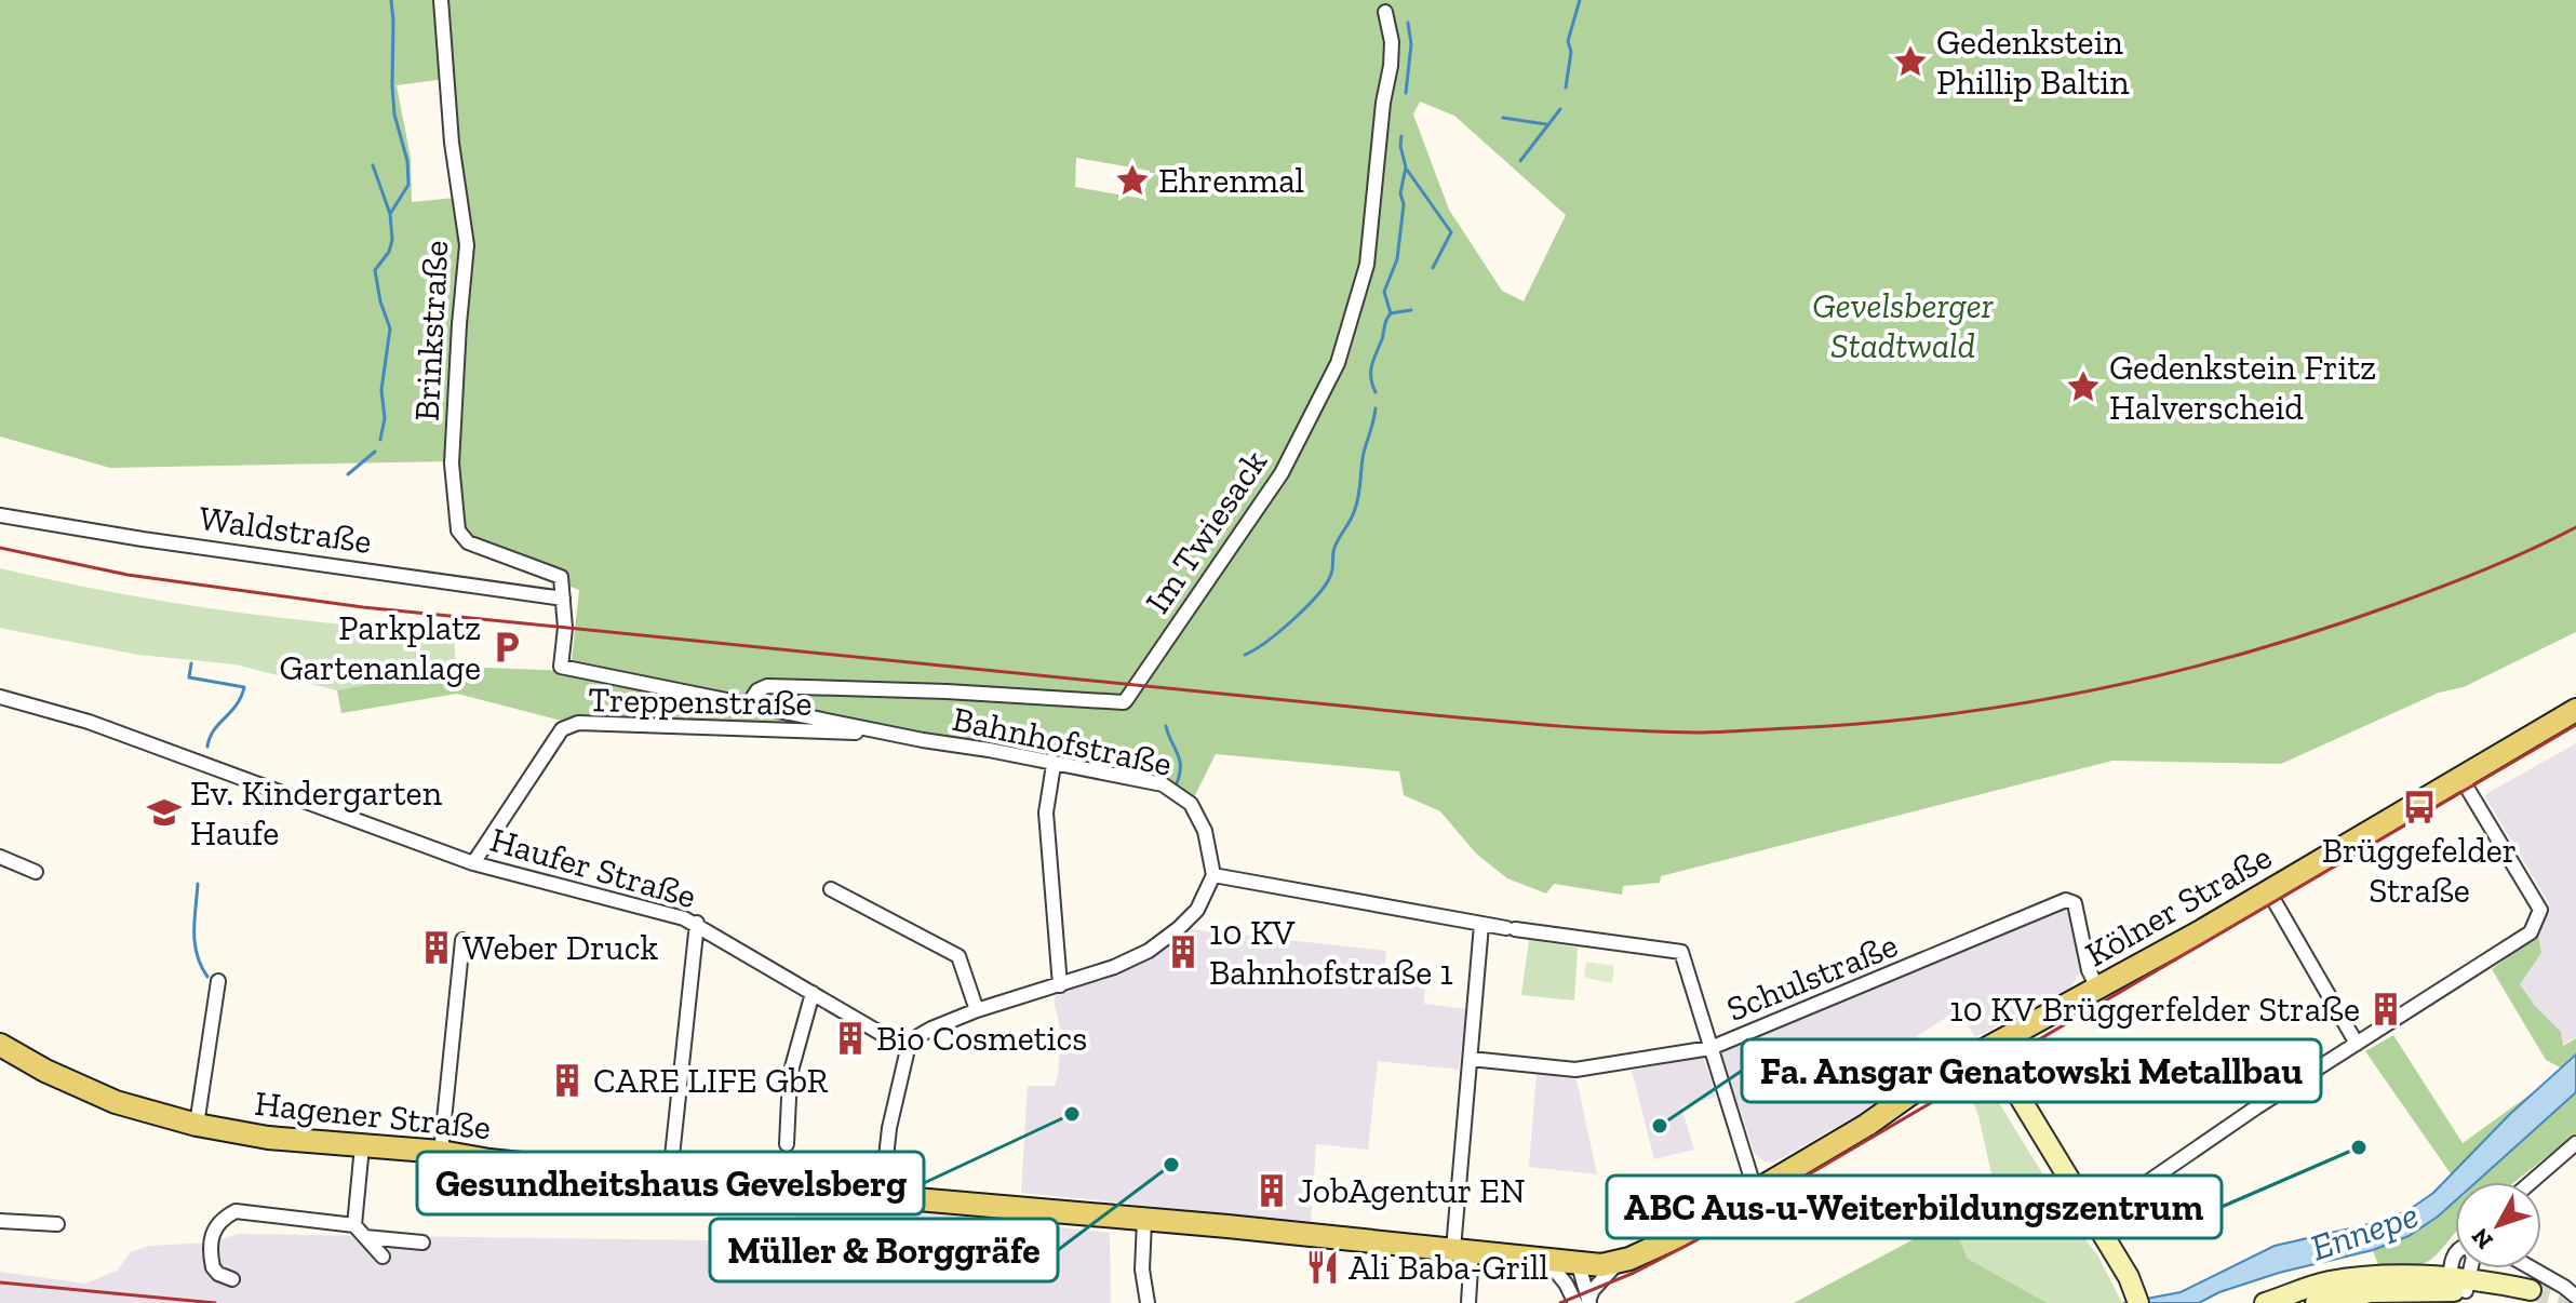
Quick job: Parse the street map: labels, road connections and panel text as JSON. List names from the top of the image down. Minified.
{"streets":{"main road":["Kölner Straße","Hagener Straße"],"street":["Brinkstraße","Waldstraße","Im Twiesack","Treppenstraße","Bahnhofstraße","Haufer Straße","Schulstraße"]},"crossings":[["Brinkstraße","Waldstraße"],["Brinkstraße","Bahnhofstraße"],["Waldstraße","Bahnhofstraße"],["Im Twiesack","Bahnhofstraße"],["Treppenstraße","Bahnhofstraße"],["Treppenstraße","Haufer Straße"],["Kölner Straße","Schulstraße"],["Kölner Straße","Hagener Straße"]],"water":["Ennepe"],"parks":["Gevelsberger Stadtwald"],"places":{"place":["Gedenkstein Phillip Baltin","Ehrenmal","Gedenkstein Fritz Halverscheid"],"parking":["Parkplatz Gartenanlage"],"bus stop":["Brüggefelder Straße"],"school or university":["Ev. Kindergarten Haufe"],"building":["Weber Druck","10 KV Bahnhofstraße 1","10 KV Brüggerfelder Straße","Bio Cosmetics","CARE LIFE GbR","JobAgentur EN"],"other":["Gesundheitshaus Gevelsberg","Fa. Ansgar Genatowski Metallbau","ABC Aus-u-Weiterbildungszentrum","Müller & Borggräfe"],"restaurant":["Ali Baba-Grill"]},"north":"bottom left"}
